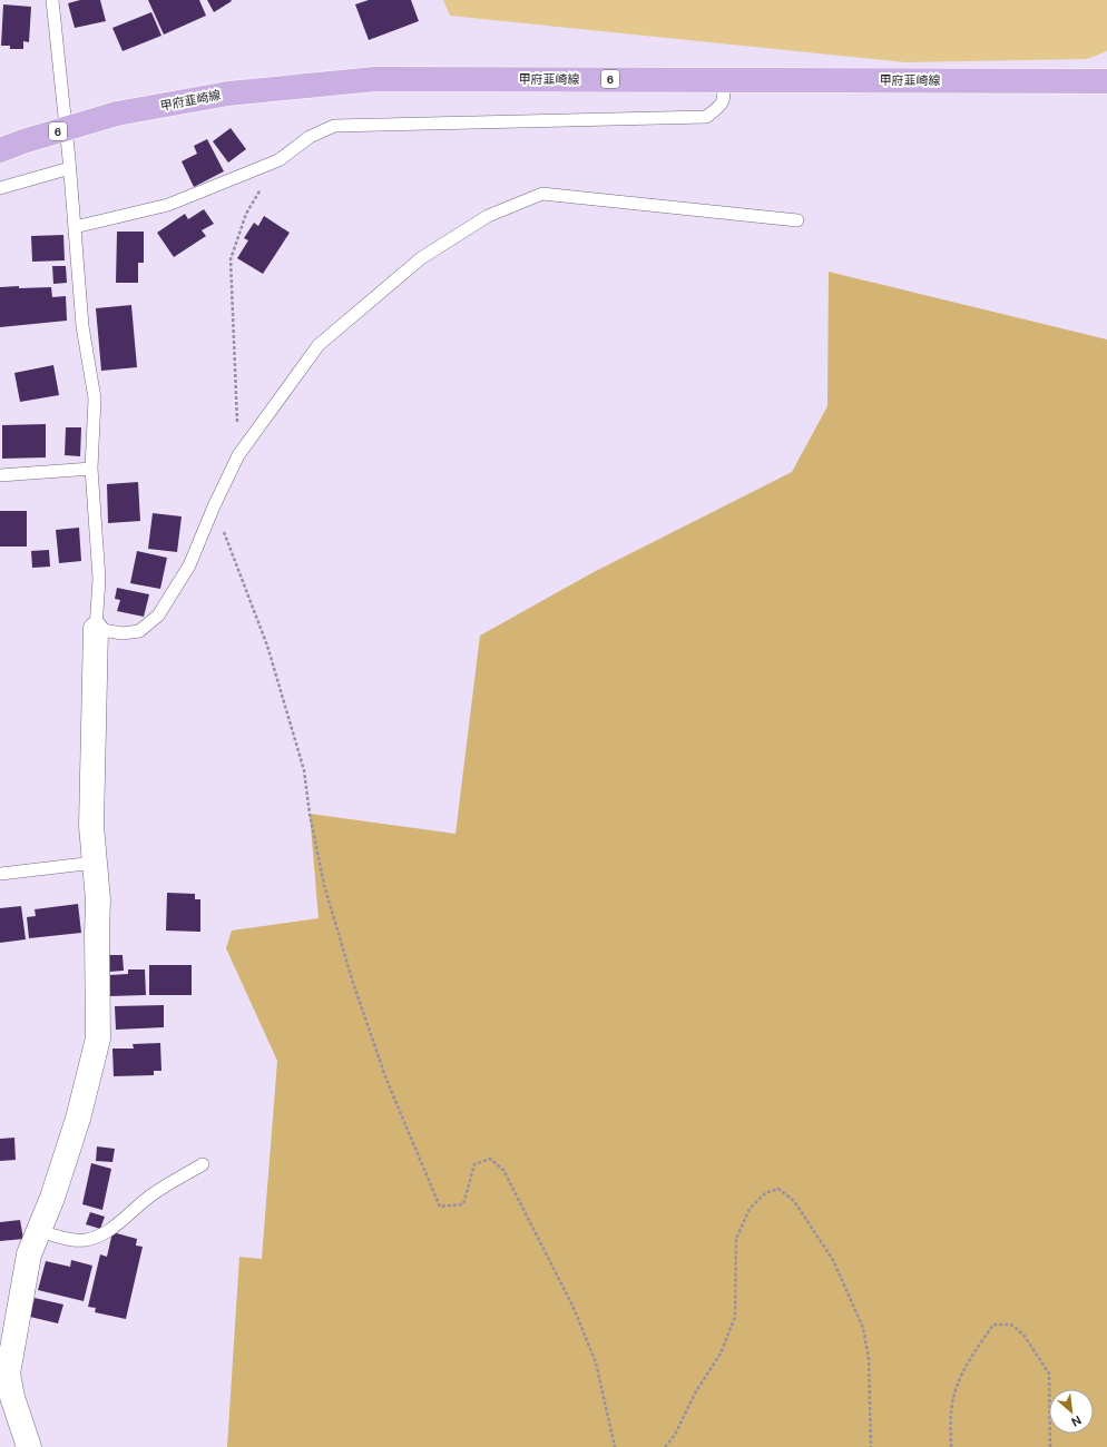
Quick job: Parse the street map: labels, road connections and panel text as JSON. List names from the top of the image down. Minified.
{"streets":{"main road":["甲府韮崎線","6"]},"north":"bottom right"}
